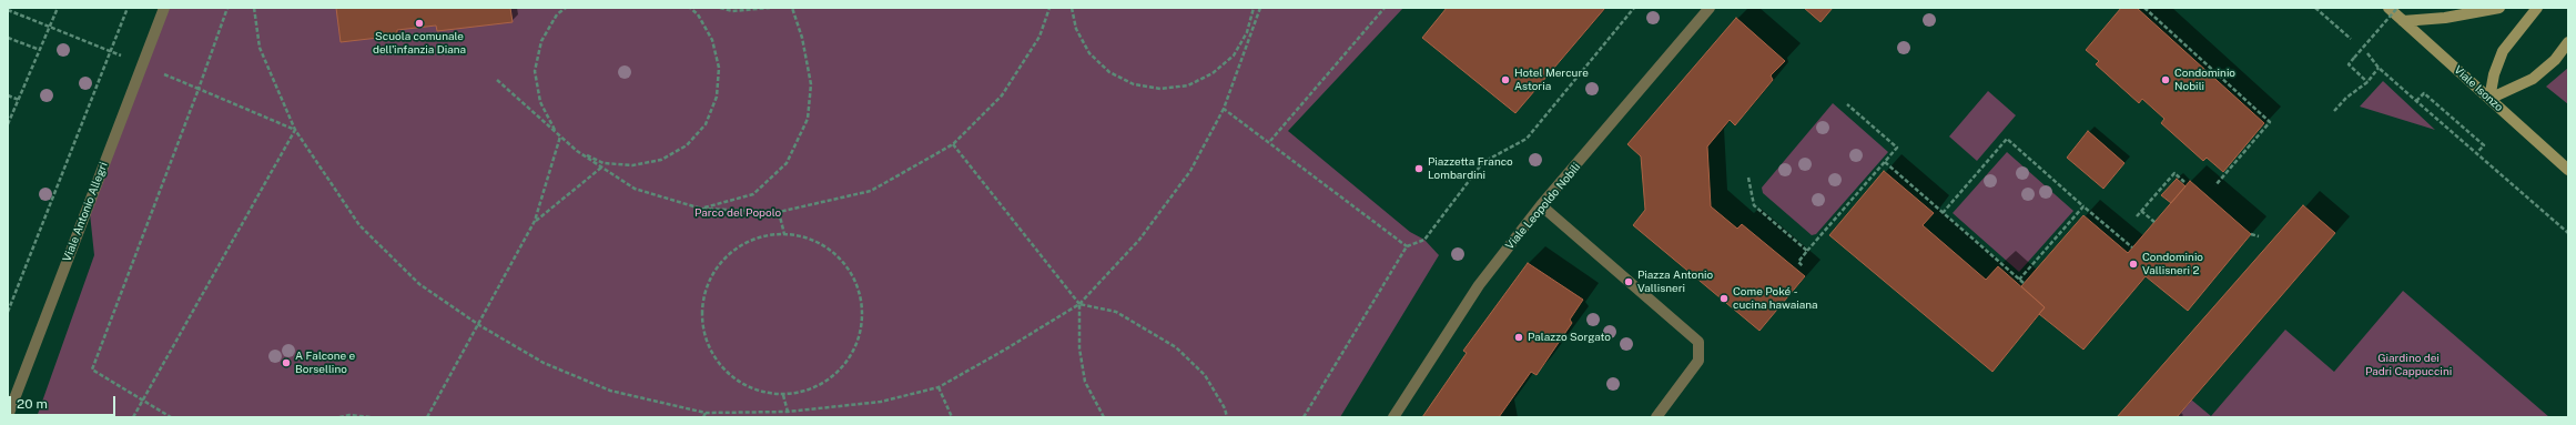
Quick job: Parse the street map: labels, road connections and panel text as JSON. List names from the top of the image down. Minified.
{"streets":{"street":["Viale Isonzo","Viale Leopoldo Nobili","Viale Antonio Allegri"]},"parks":["Parco del Popolo","Giardino dei Padri Cappuccini"],"places":["Scuola comunale dell'infanzia Diana","Hotel Mercure Astoria","Condominio Nobili","Piazzetta Franco Lombardini","Condominio Vallisneri 2","Piazza Antonio Vallisneri","Come Poké - cucina hawaiana","Palazzo Sorgato","A Falcone e Borsellino"],"scale_bar":"20 m"}
